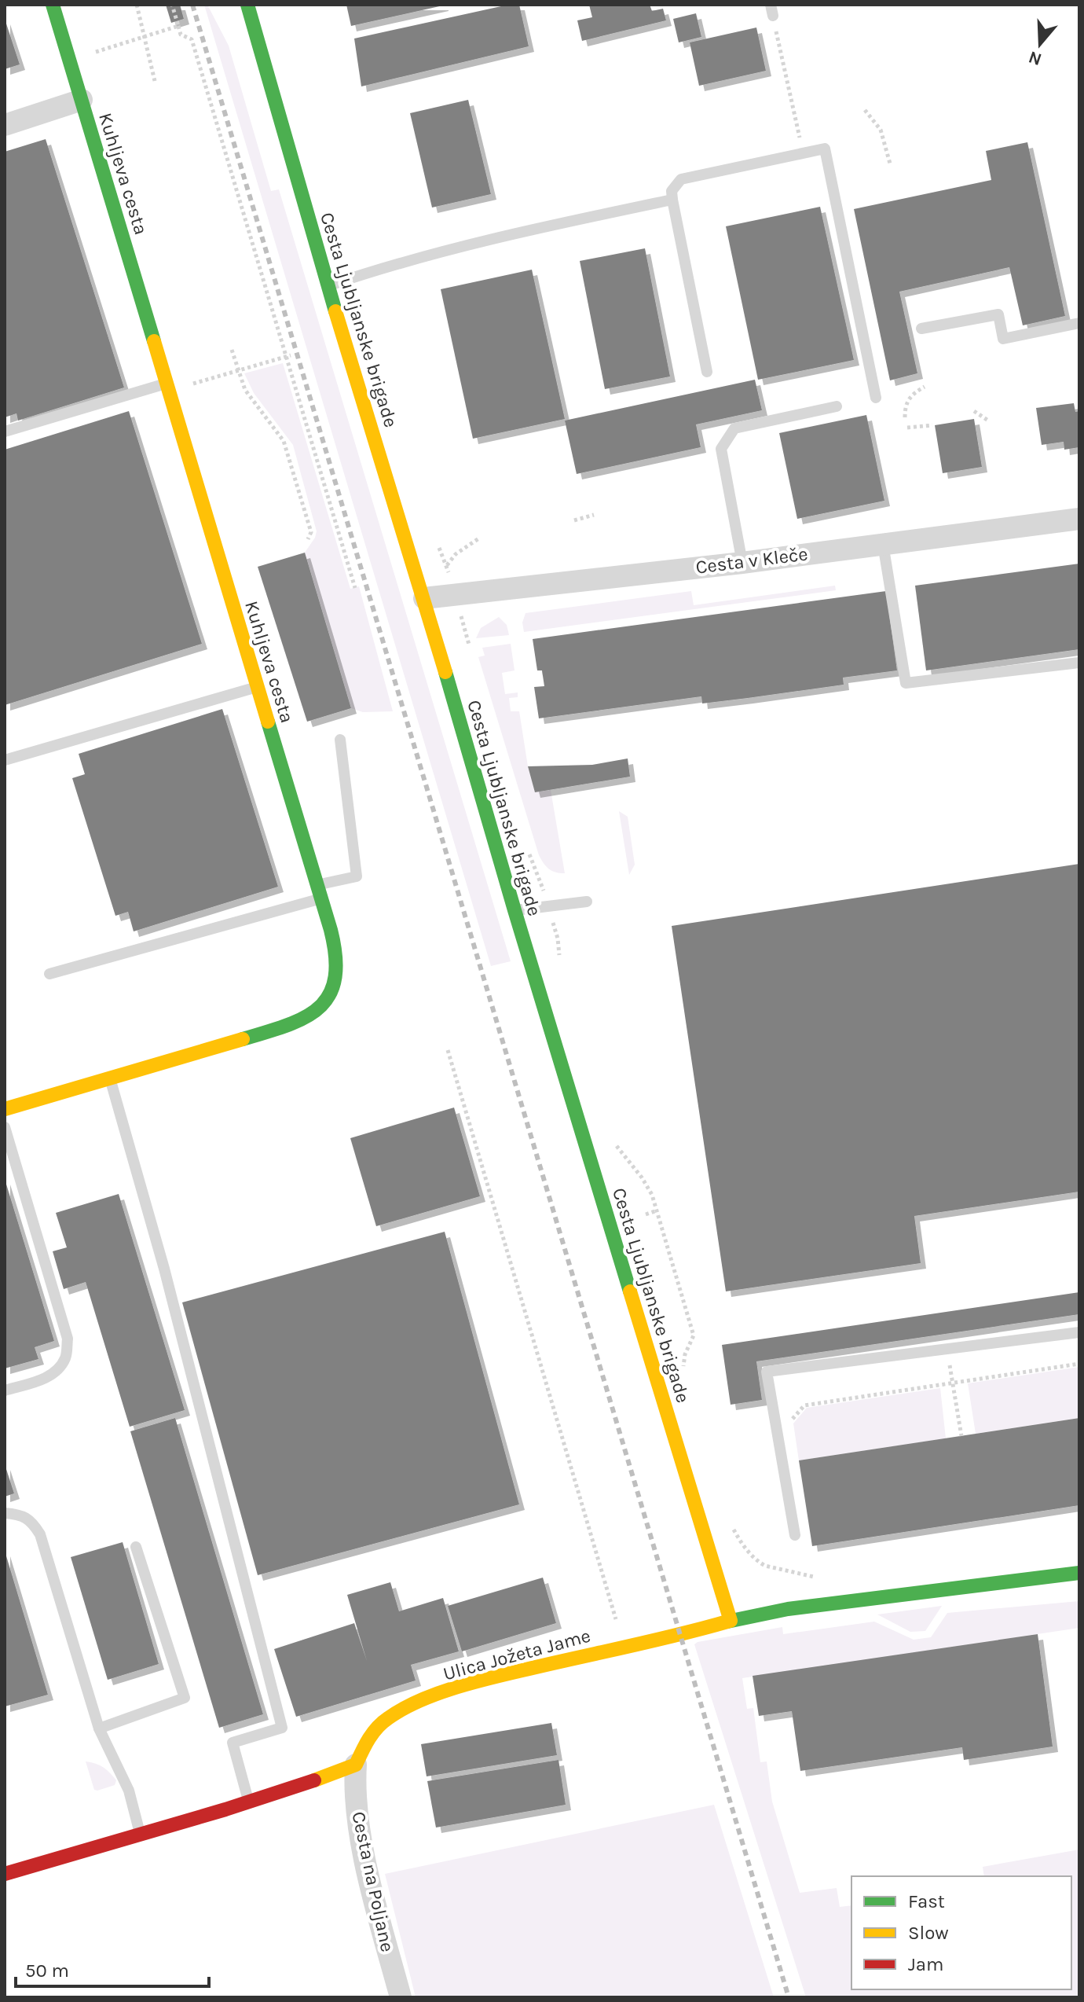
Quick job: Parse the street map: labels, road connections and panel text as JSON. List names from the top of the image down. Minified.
{"streets":{"street":["Kuhljeva cesta","Cesta Ljubljanske brigade","Cesta v Kleče","Ulica Jožeta Jame","Cesta na Poljane"]},"crossings":[["Cesta Ljubljanske brigade","Cesta v Kleče"],["Cesta Ljubljanske brigade","Ulica Jožeta Jame"],["Ulica Jožeta Jame","Cesta na Poljane"]],"legend":["Fast","Slow","Jam"],"scale_bar":"50 m","north":"bottom"}
